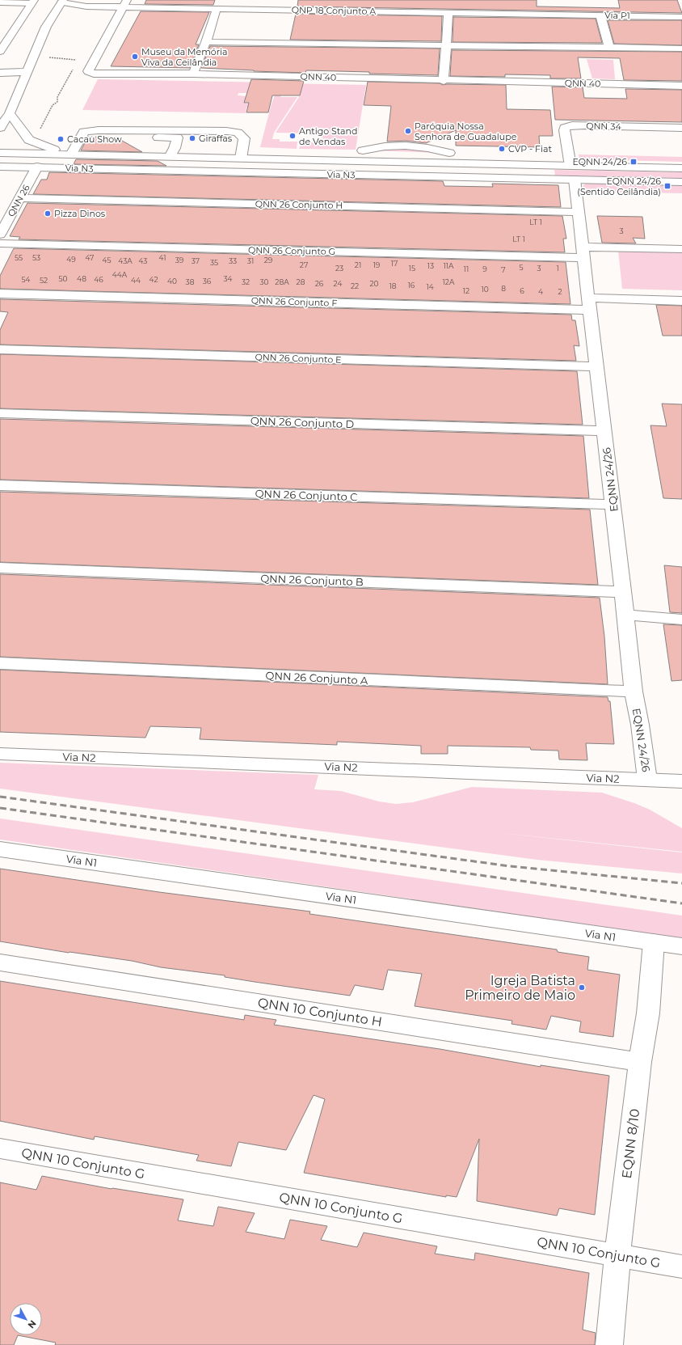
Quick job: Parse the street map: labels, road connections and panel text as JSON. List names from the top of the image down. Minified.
{"streets":{"street":["QNP 18 Conjunto A","Via P1","QNN 40","QNN 34","Via N3","QNN 26","QNN 26 Conjunto H","QNN 26 Conjunto G","QNN 26 Conjunto F","QNN 26 Conjunto E","QNN 26 Conjunto D","EQNN 24/26","QNN 26 Conjunto C","QNN 26 Conjunto B","QNN 26 Conjunto A","Via N2","Via N1","QNN 10 Conjunto H","EQNN 8/10","QNN 10 Conjunto G"]},"crossings":[["QNP 18 Conjunto A","Via P1"],["QNP 18 Conjunto A","QNN 40"],["QNN 34","Via N3"],["Via N3","QNN 26"],["Via N3","EQNN 24/26"],["QNN 26","QNN 26 Conjunto H"],["QNN 26 Conjunto H","EQNN 24/26"],["QNN 26 Conjunto G","EQNN 24/26"],["QNN 26 Conjunto F","EQNN 24/26"],["QNN 26 Conjunto E","EQNN 24/26"],["QNN 26 Conjunto D","EQNN 24/26"],["EQNN 24/26","QNN 26 Conjunto C"],["EQNN 24/26","QNN 26 Conjunto B"],["EQNN 24/26","QNN 26 Conjunto A"],["EQNN 24/26","Via N2"],["Via N1","EQNN 8/10"],["QNN 10 Conjunto H","EQNN 8/10"],["EQNN 8/10","QNN 10 Conjunto G"]],"places":{"other":["Museu da Memória Viva da Ceilândia","Paróquia Nossa Senhora de Guadalupe","Antigo Stand de Vendas","Giraffas","Cacau Show","CVP - Fiat","Pizza Dinos","Igreja Batista Primeiro de Maio"],"transit":["EQNN 24/26","EQNN 24/26 (Sentido Ceilândia)"]},"house_numbers":["LT 1","3","LT 1","55","53","47","41","49","45","39","29","43A","43","37","33","31","35","17","27","21","19","13","11A","5","23","15","3","1","11","9","7","44A","50","48","34","54","46","42","52","44","40","36","38","32","30","28A","28","12A","26","24","20","16","22","18","14","8","10","12","6","4","2"],"north":"bottom right"}
